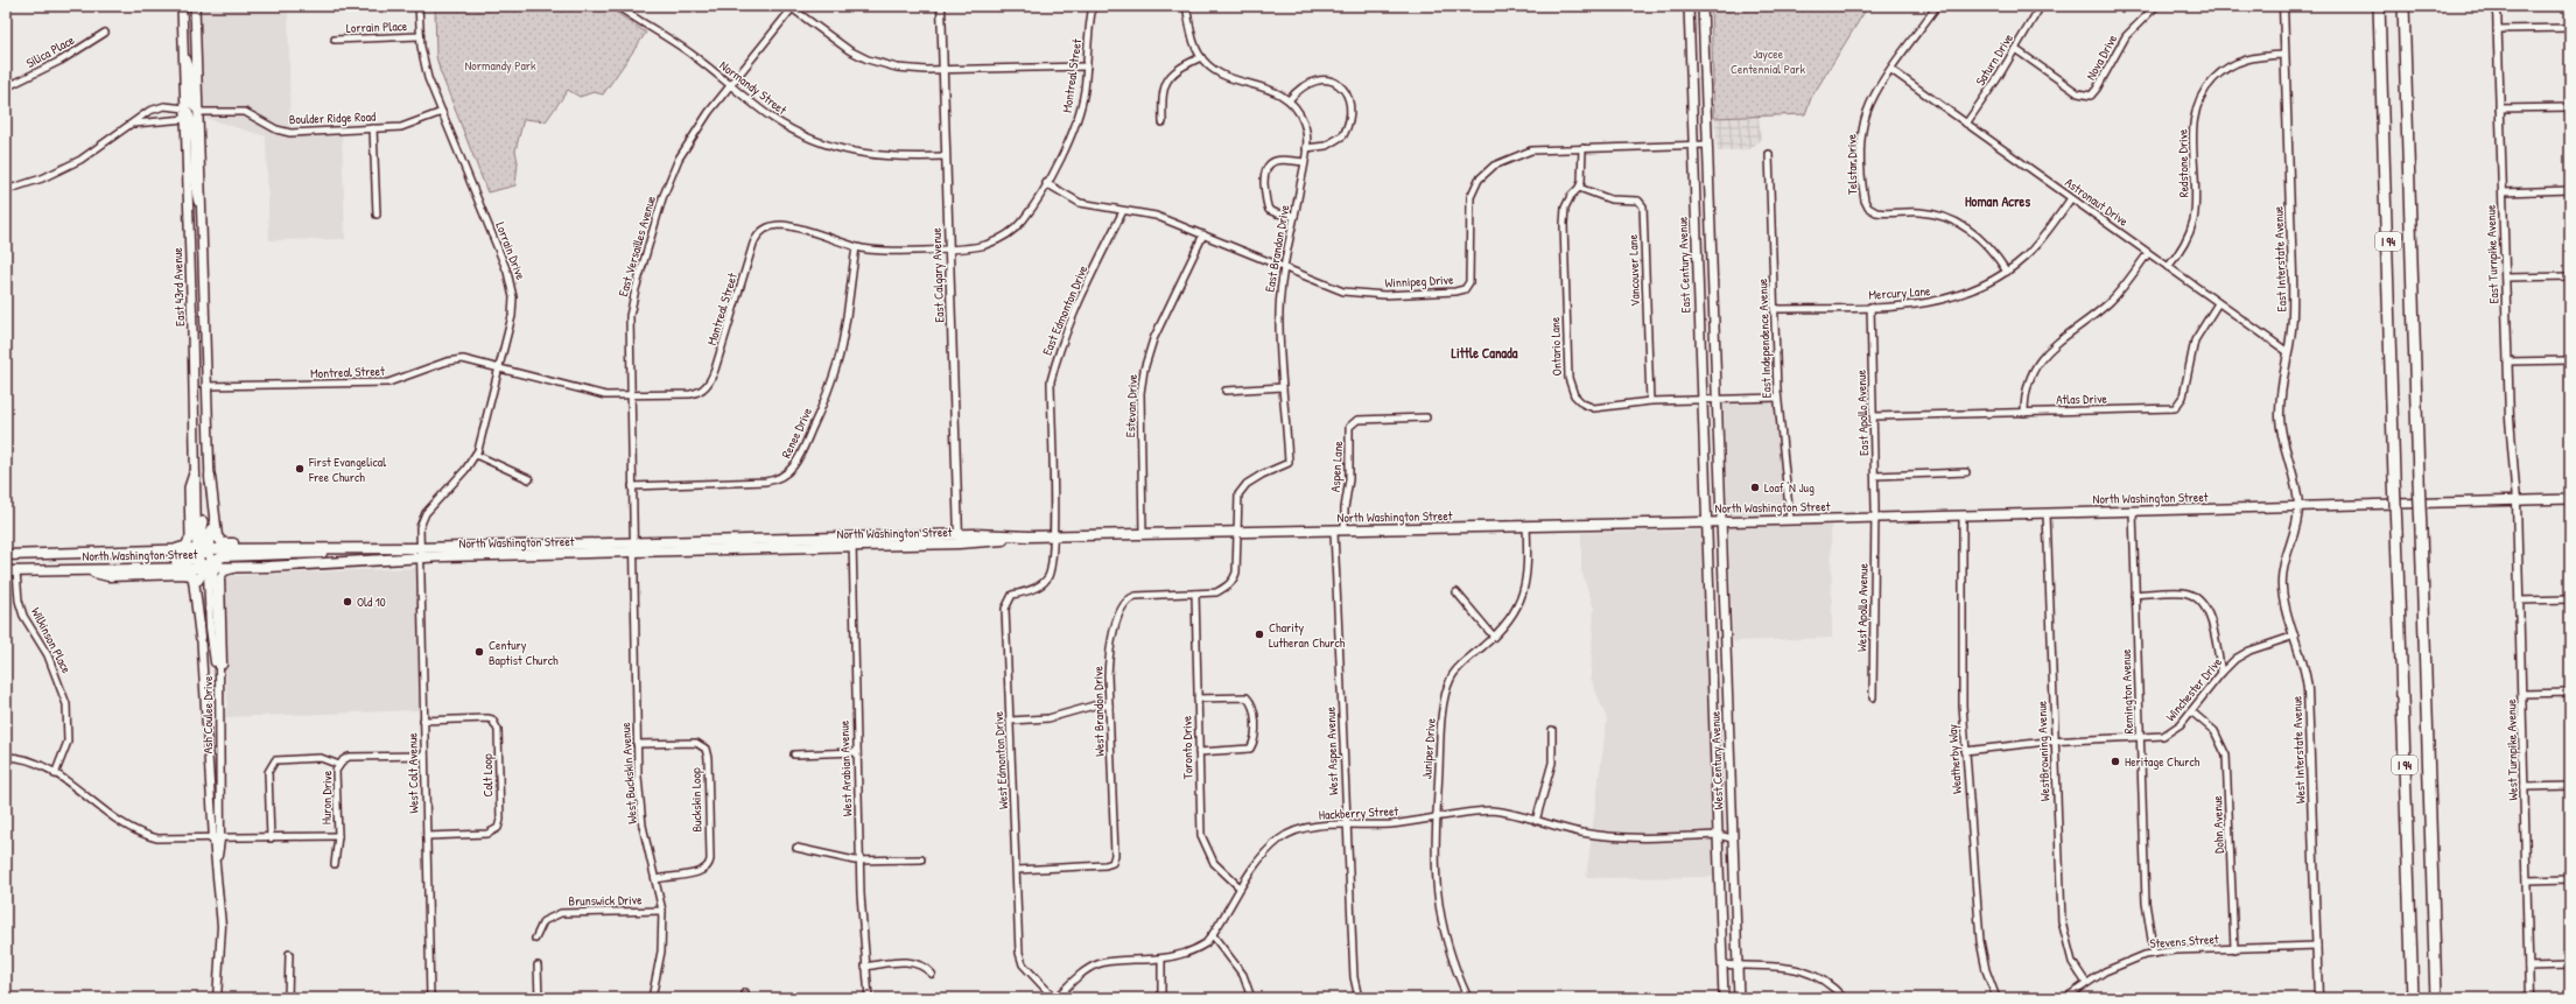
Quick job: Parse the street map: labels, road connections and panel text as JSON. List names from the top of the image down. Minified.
{"streets":{"highway":["I 94"],"main road":["East Century Avenue","East 43rd Avenue","North Washington Street","West Century Avenue"],"street":["Lorrain Place","Silica Place","Nova Drive","Saturn Drive","Montreal Street","Normandy Street","Boulder Ridge Road","Redstone Drive","Telstar Drive","Astronaut Drive","East Versailles Avenue","East Brandon Drive","Lorrain Drive","East Turnpike Avenue","East Interstate Avenue","Vancouver Lane","East Calgary Avenue","Winnipeg Drive","Mercury Lane","East Edmonton Drive","East Independence Avenue","Ontario Lane","Atlas Drive","Estevan Drive","East Apollo Avenue","Renee Drive","Aspen Lane","West Apollo Avenue","Wilkinson Place","Winchester Drive","Remington Avenue","West Brandon Drive","Ash Coulee Drive","Toronto Drive","Juniper Drive","West Interstate Avenue","West Turnpike Avenue","West Aspen Avenue","WestBrowning Avenue","Weatherby Way","West Edmonton Drive","West Arabian Avenue","West Colt Avenue","West Buckskin Avenue","Colt Loop","Huron Drive","Buckskin Loop","Hackberry Street","Dohn Avenue","Brunswick Drive","Stevens Street"]},"crossings":[["Lorrain Place","Lorrain Drive"],["Nova Drive","Saturn Drive"],["Saturn Drive","Astronaut Drive"],["Montreal Street","East Versailles Avenue"],["Montreal Street","Lorrain Drive"],["Montreal Street","East Calgary Avenue"],["Montreal Street","Winnipeg Drive"],["Montreal Street","East 43rd Avenue"],["Montreal Street","Renee Drive"],["Normandy Street","East Versailles Avenue"],["Normandy Street","East Calgary Avenue"],["Boulder Ridge Road","Lorrain Drive"],["Boulder Ridge Road","East 43rd Avenue"],["Redstone Drive","Astronaut Drive"],["Redstone Drive","East Interstate Avenue"],["Telstar Drive","Astronaut Drive"],["Telstar Drive","Mercury Lane"],["Astronaut Drive","East Interstate Avenue"],["Astronaut Drive","Mercury Lane"],["Astronaut Drive","Atlas Drive"],["East Versailles Avenue","Renee Drive"],["East Versailles Avenue","North Washington Street"],["East Versailles Avenue","West Buckskin Avenue"],["East Brandon Drive","Winnipeg Drive"],["East Brandon Drive","North Washington Street"],["East Brandon Drive","West Brandon Drive"],["Lorrain Drive","North Washington Street"],["Lorrain Drive","West Colt Avenue"],["East Turnpike Avenue","North Washington Street"],["East Turnpike Avenue","West Turnpike Avenue"],["East Interstate Avenue","North Washington Street"],["East Interstate Avenue","West Interstate Avenue"],["East Century Avenue","Winnipeg Drive"],["East Century Avenue","Ontario Lane"],["East Century Avenue","North Washington Street"],["East Century Avenue","West Century Avenue"],["Vancouver Lane","Ontario Lane"],["East Calgary Avenue","North Washington Street"],["Winnipeg Drive","East Edmonton Drive"],["Winnipeg Drive","Ontario Lane"],["Winnipeg Drive","Estevan Drive"],["East 43rd Avenue","North Washington Street"],["Mercury Lane","East Independence Avenue"],["Mercury Lane","East Apollo Avenue"],["East Edmonton Drive","North Washington Street"],["East Edmonton Drive","West Edmonton Drive"],["East Independence Avenue","Ontario Lane"],["East Independence Avenue","North Washington Street"],["Atlas Drive","East Apollo Avenue"],["Estevan Drive","North Washington Street"],["East Apollo Avenue","North Washington Street"],["East Apollo Avenue","West Apollo Avenue"],["Aspen Lane","North Washington Street"],["Aspen Lane","West Aspen Avenue"],["North Washington Street","West Apollo Avenue"],["North Washington Street","Wilkinson Place"],["North Washington Street","Remington Avenue"],["North Washington Street","West Brandon Drive"],["North Washington Street","Juniper Drive"],["North Washington Street","West Interstate Avenue"],["North Washington Street","West Turnpike Avenue"],["North Washington Street","West Aspen Avenue"],["North Washington Street","WestBrowning Avenue"],["North Washington Street","Weatherby Way"],["North Washington Street","West Edmonton Drive"],["North Washington Street","West Century Avenue"],["North Washington Street","West Arabian Avenue"],["North Washington Street","West Colt Avenue"],["North Washington Street","West Buckskin Avenue"],["Winchester Drive","Remington Avenue"],["Winchester Drive","West Interstate Avenue"],["Winchester Drive","WestBrowning Avenue"],["Winchester Drive","Weatherby Way"],["Winchester Drive","Dohn Avenue"],["Remington Avenue","Stevens Street"],["West Brandon Drive","Toronto Drive"],["West Brandon Drive","West Edmonton Drive"],["Toronto Drive","Hackberry Street"],["Juniper Drive","Hackberry Street"],["West Interstate Avenue","Stevens Street"],["West Aspen Avenue","Hackberry Street"],["WestBrowning Avenue","Stevens Street"],["West Edmonton Drive","Hackberry Street"],["West Century Avenue","Hackberry Street"],["West Colt Avenue","Colt Loop"],["West Colt Avenue","Huron Drive"],["West Buckskin Avenue","Buckskin Loop"],["West Buckskin Avenue","Brunswick Drive"],["Dohn Avenue","Stevens Street"]],"districts":["Homan Acres","Little Canada"],"parks":["Jaycee Centennial Park","Normandy Park"],"places":["First Evangelical Free Church","Loaf 'N Jug","Old 10","Charity Lutheran Church","Century Baptist Church","Heritage Church"]}
